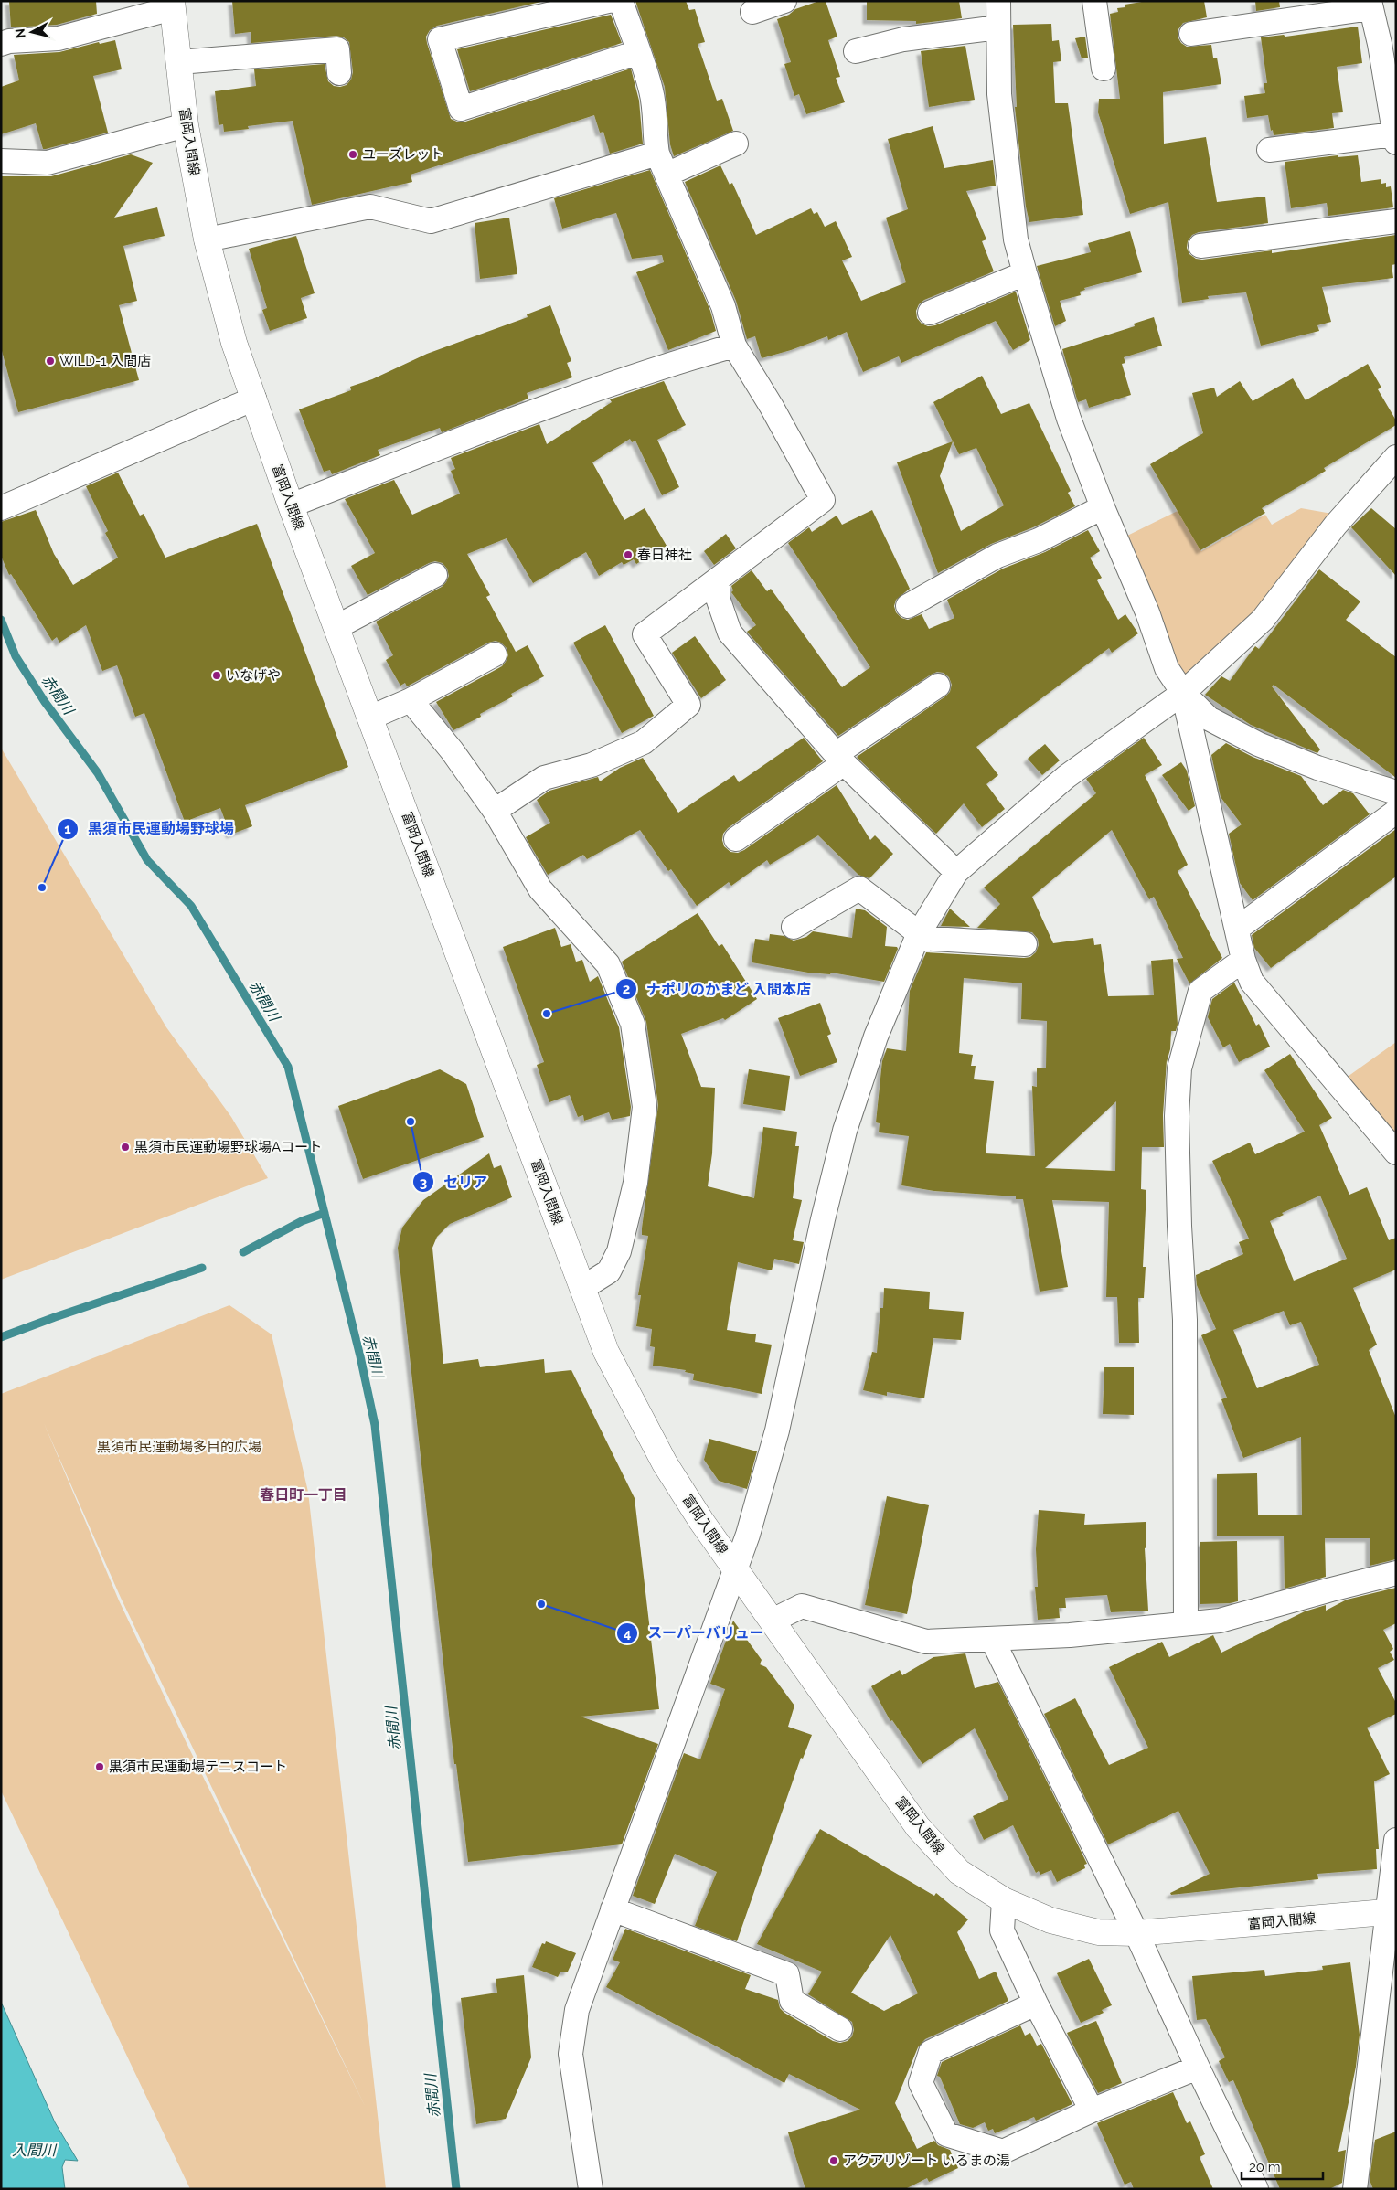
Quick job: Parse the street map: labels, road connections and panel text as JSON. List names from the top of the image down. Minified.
{"streets":{"main road":["富岡入間線"]},"districts":["春日町一丁目"],"water":["赤間川","入間川"],"parks":["黒須市民運動場多目的広場"],"places":["ユーズレット","WILD-1 入間店","春日神社","いなげや","黒須市民運動場野球場","ナポリのかまど 入間本店","セリア","黒須市民運動場野球場Aコート","スーパーバリュー","黒須市民運動場テニスコート","アクアリゾート いるまの湯"],"scale_bar":"20 m","north":"left"}
